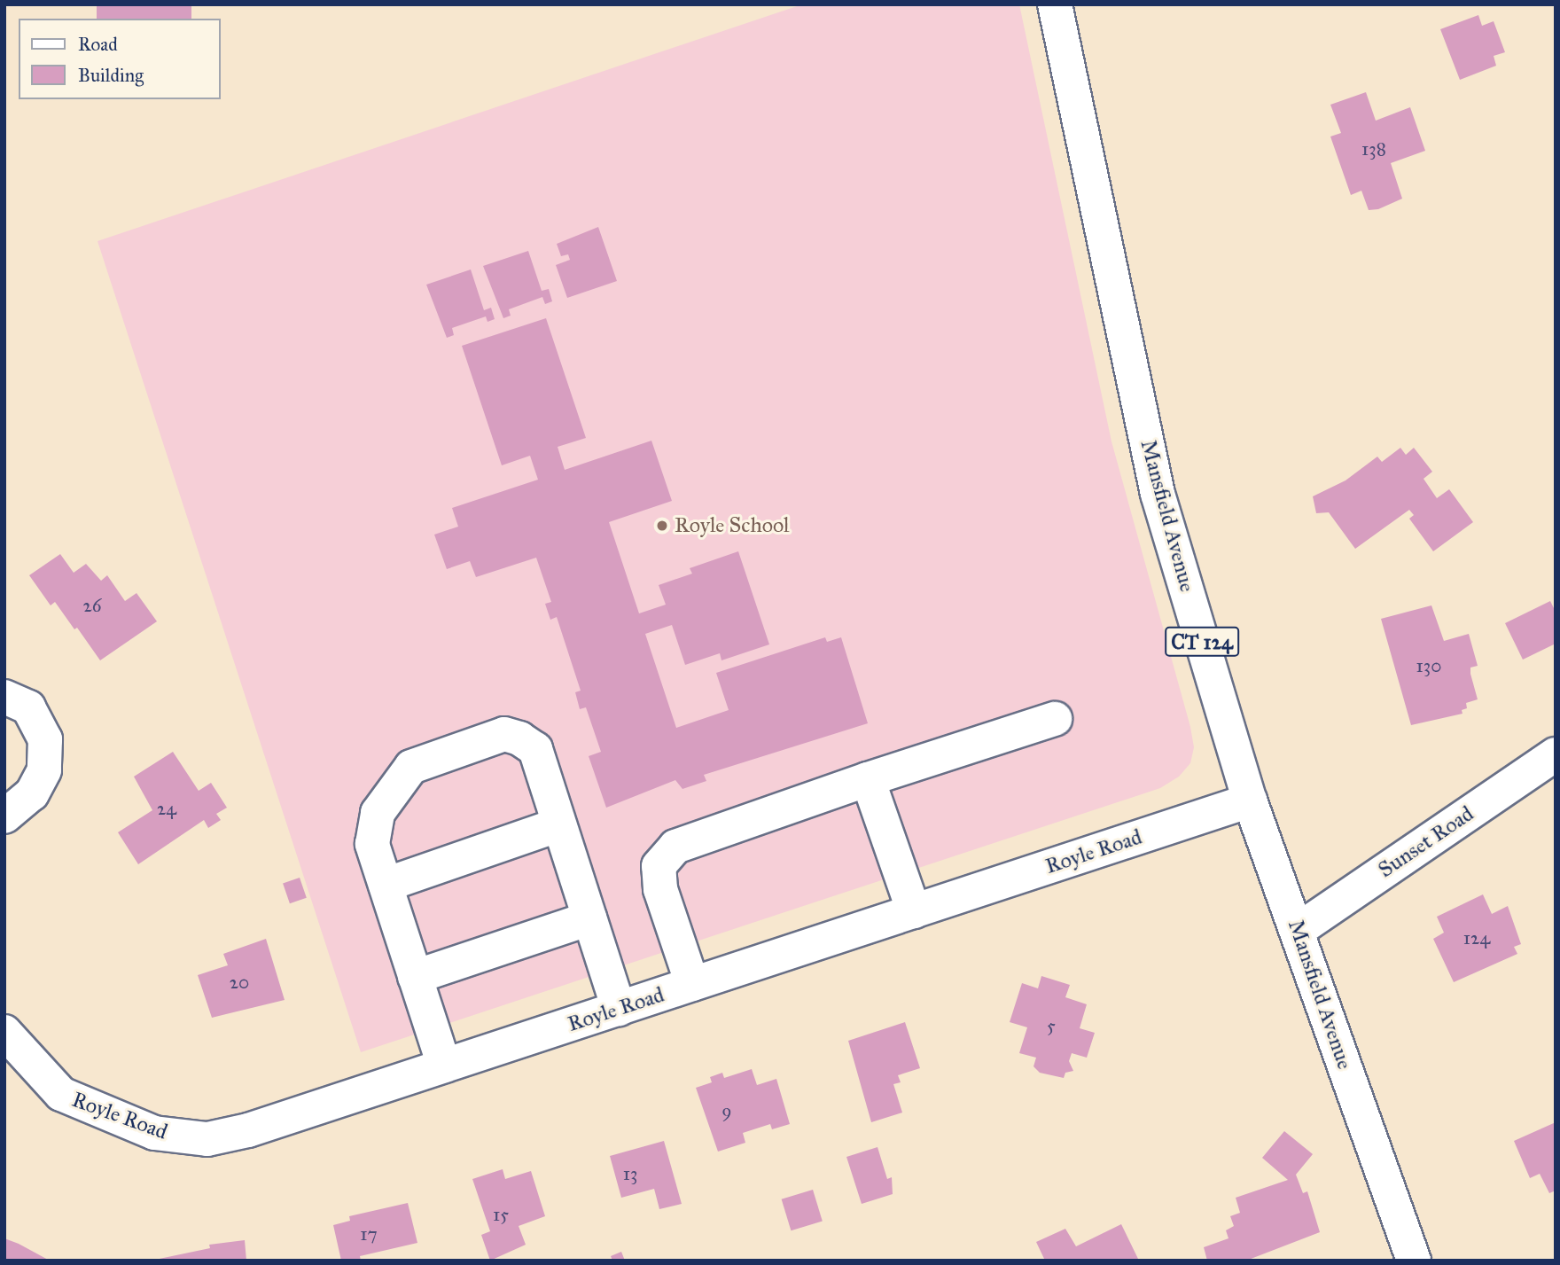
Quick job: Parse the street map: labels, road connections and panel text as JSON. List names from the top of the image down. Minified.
{"streets":{"street":["Mansfield Avenue","CT 124","Sunset Road","Royle Road"]},"crossings":[["Mansfield Avenue","Sunset Road"],["Mansfield Avenue","Royle Road"]],"places":["Royle School"],"house_numbers":["138","26","130","24","124","20","5","9","13","15","17"],"legend":["Road","Building"]}
